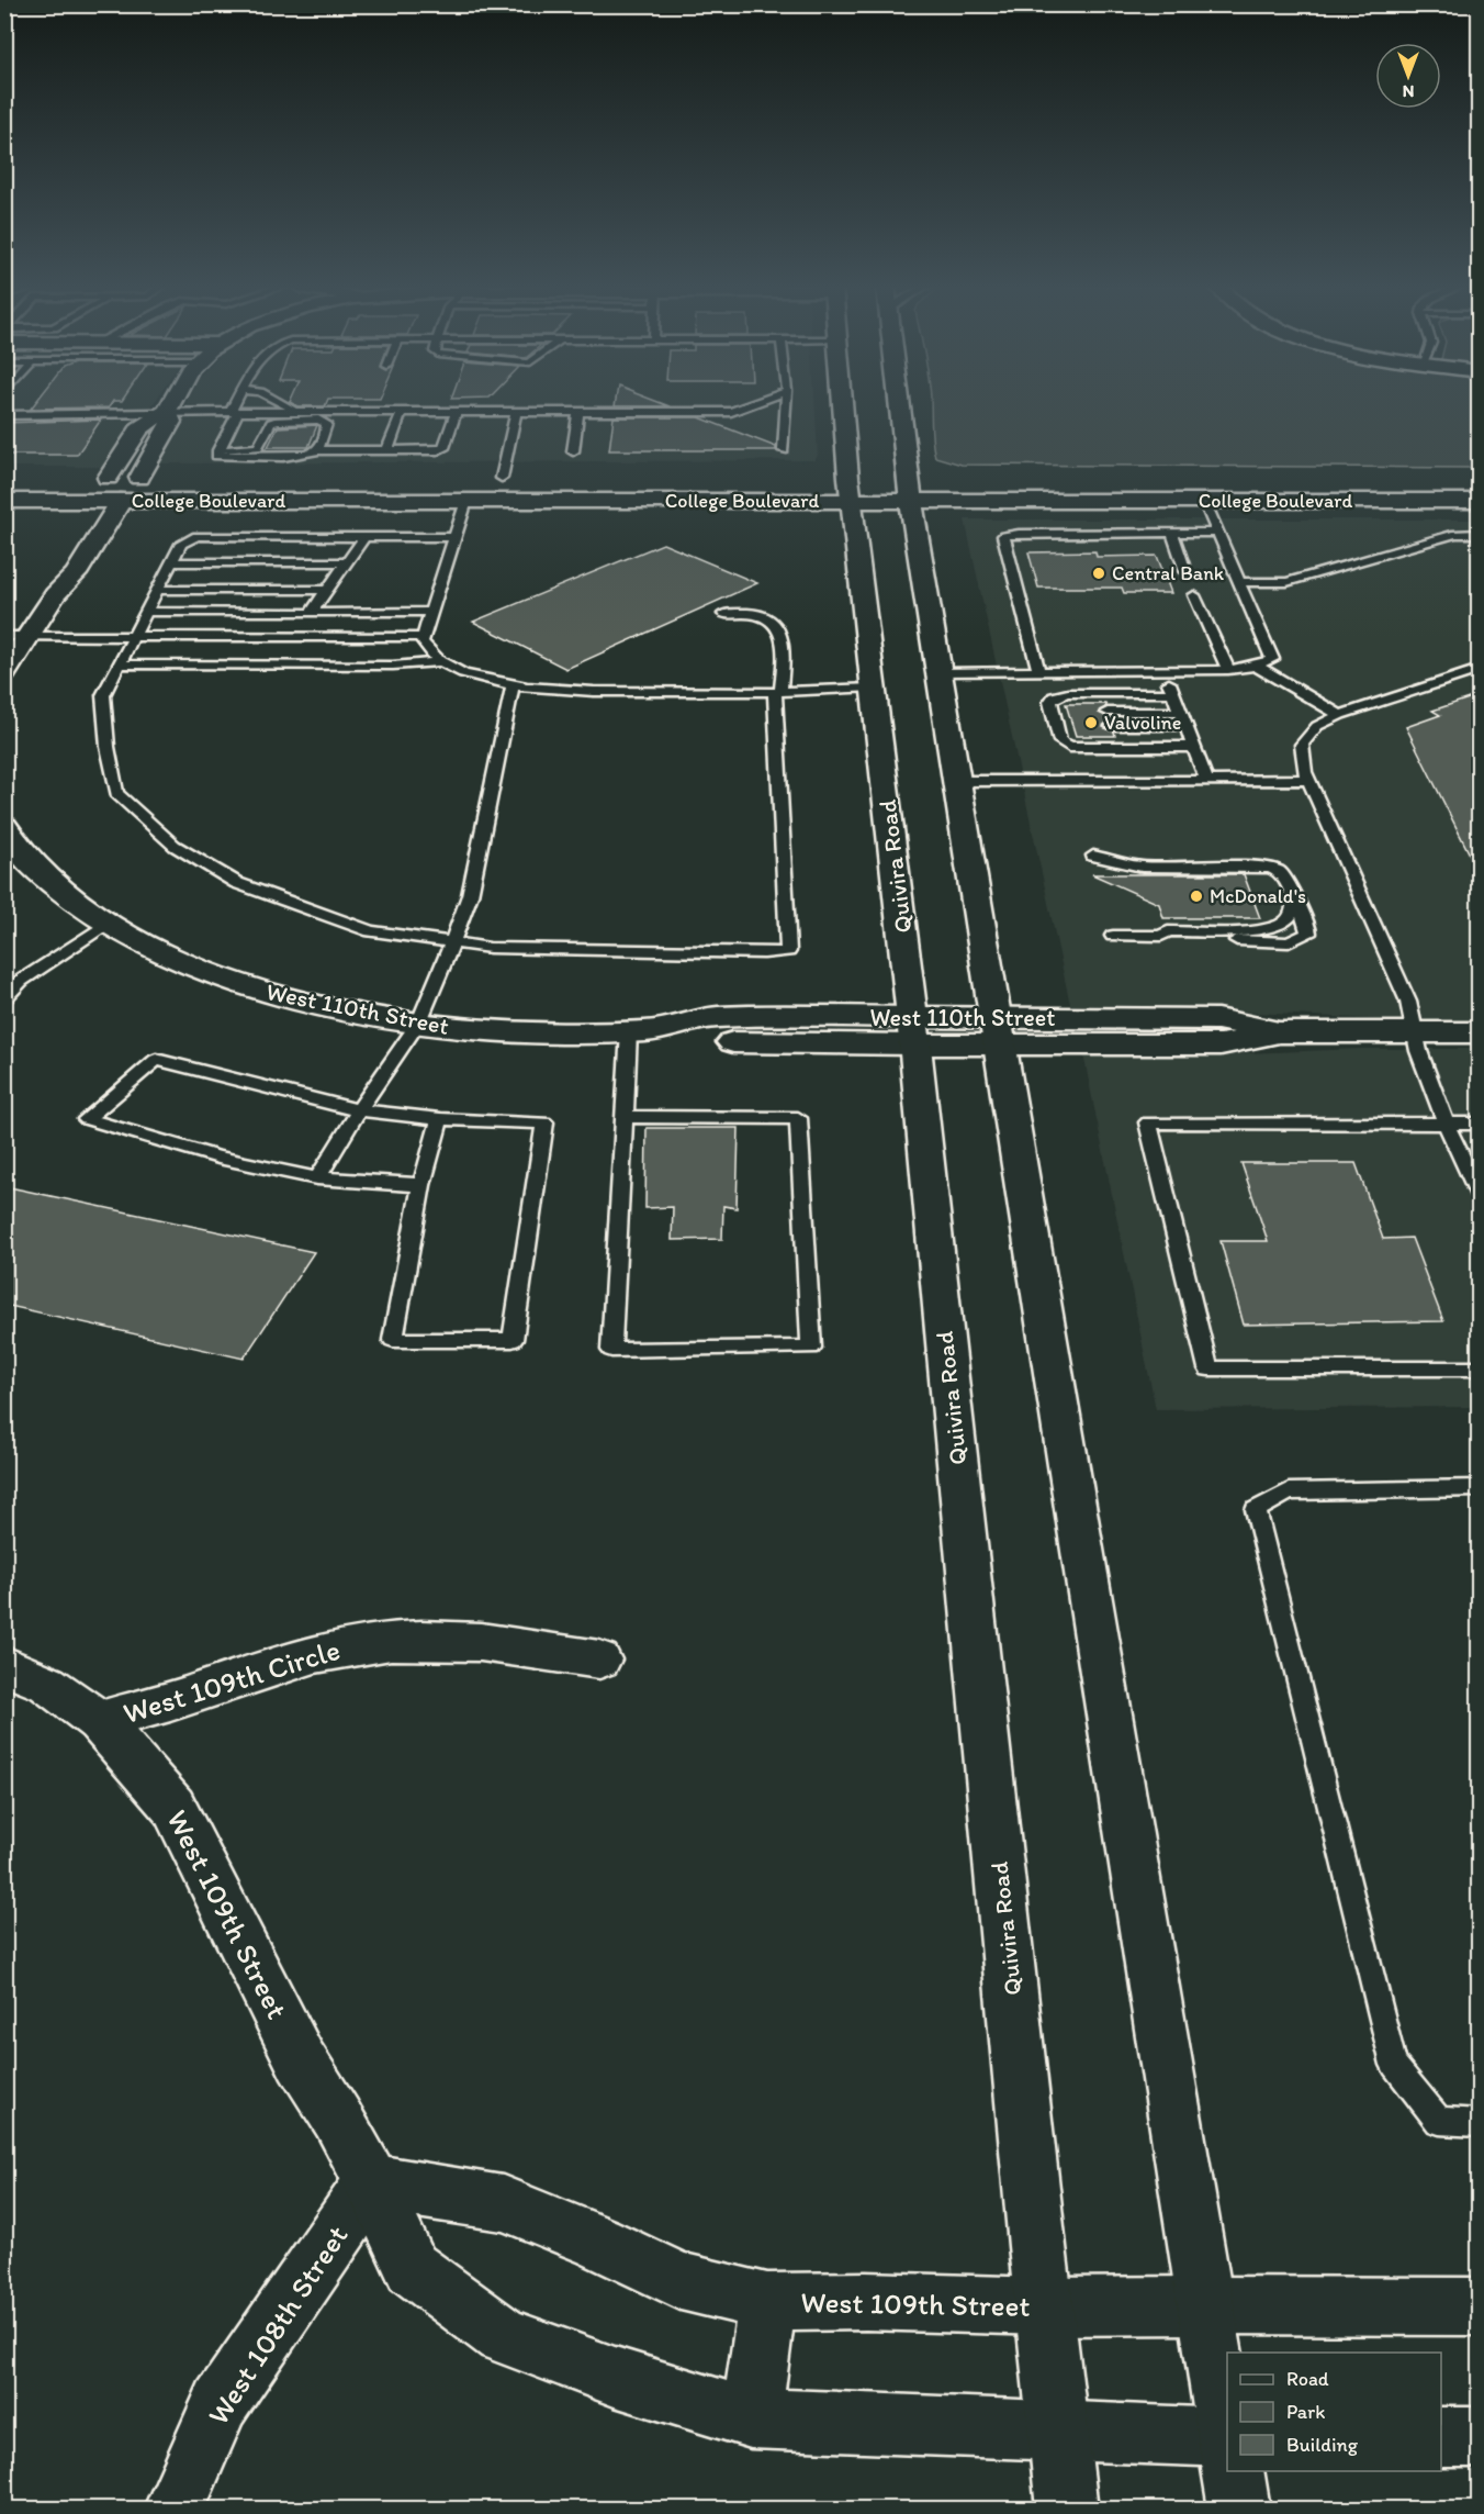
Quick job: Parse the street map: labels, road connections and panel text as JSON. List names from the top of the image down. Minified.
{"streets":{"main road":["College Boulevard","Quivira Road","West 110th Street","West 109th Circle","West 109th Street","West 108th Street"]},"crossings":[["College Boulevard","Quivira Road"],["Quivira Road","West 110th Street"],["Quivira Road","West 109th Street"],["West 109th Circle","West 109th Street"],["West 109th Street","West 108th Street"]],"places":["Central Bank","Valvoline","McDonald's"],"legend":["Road","Park","Building"],"north":"bottom"}
